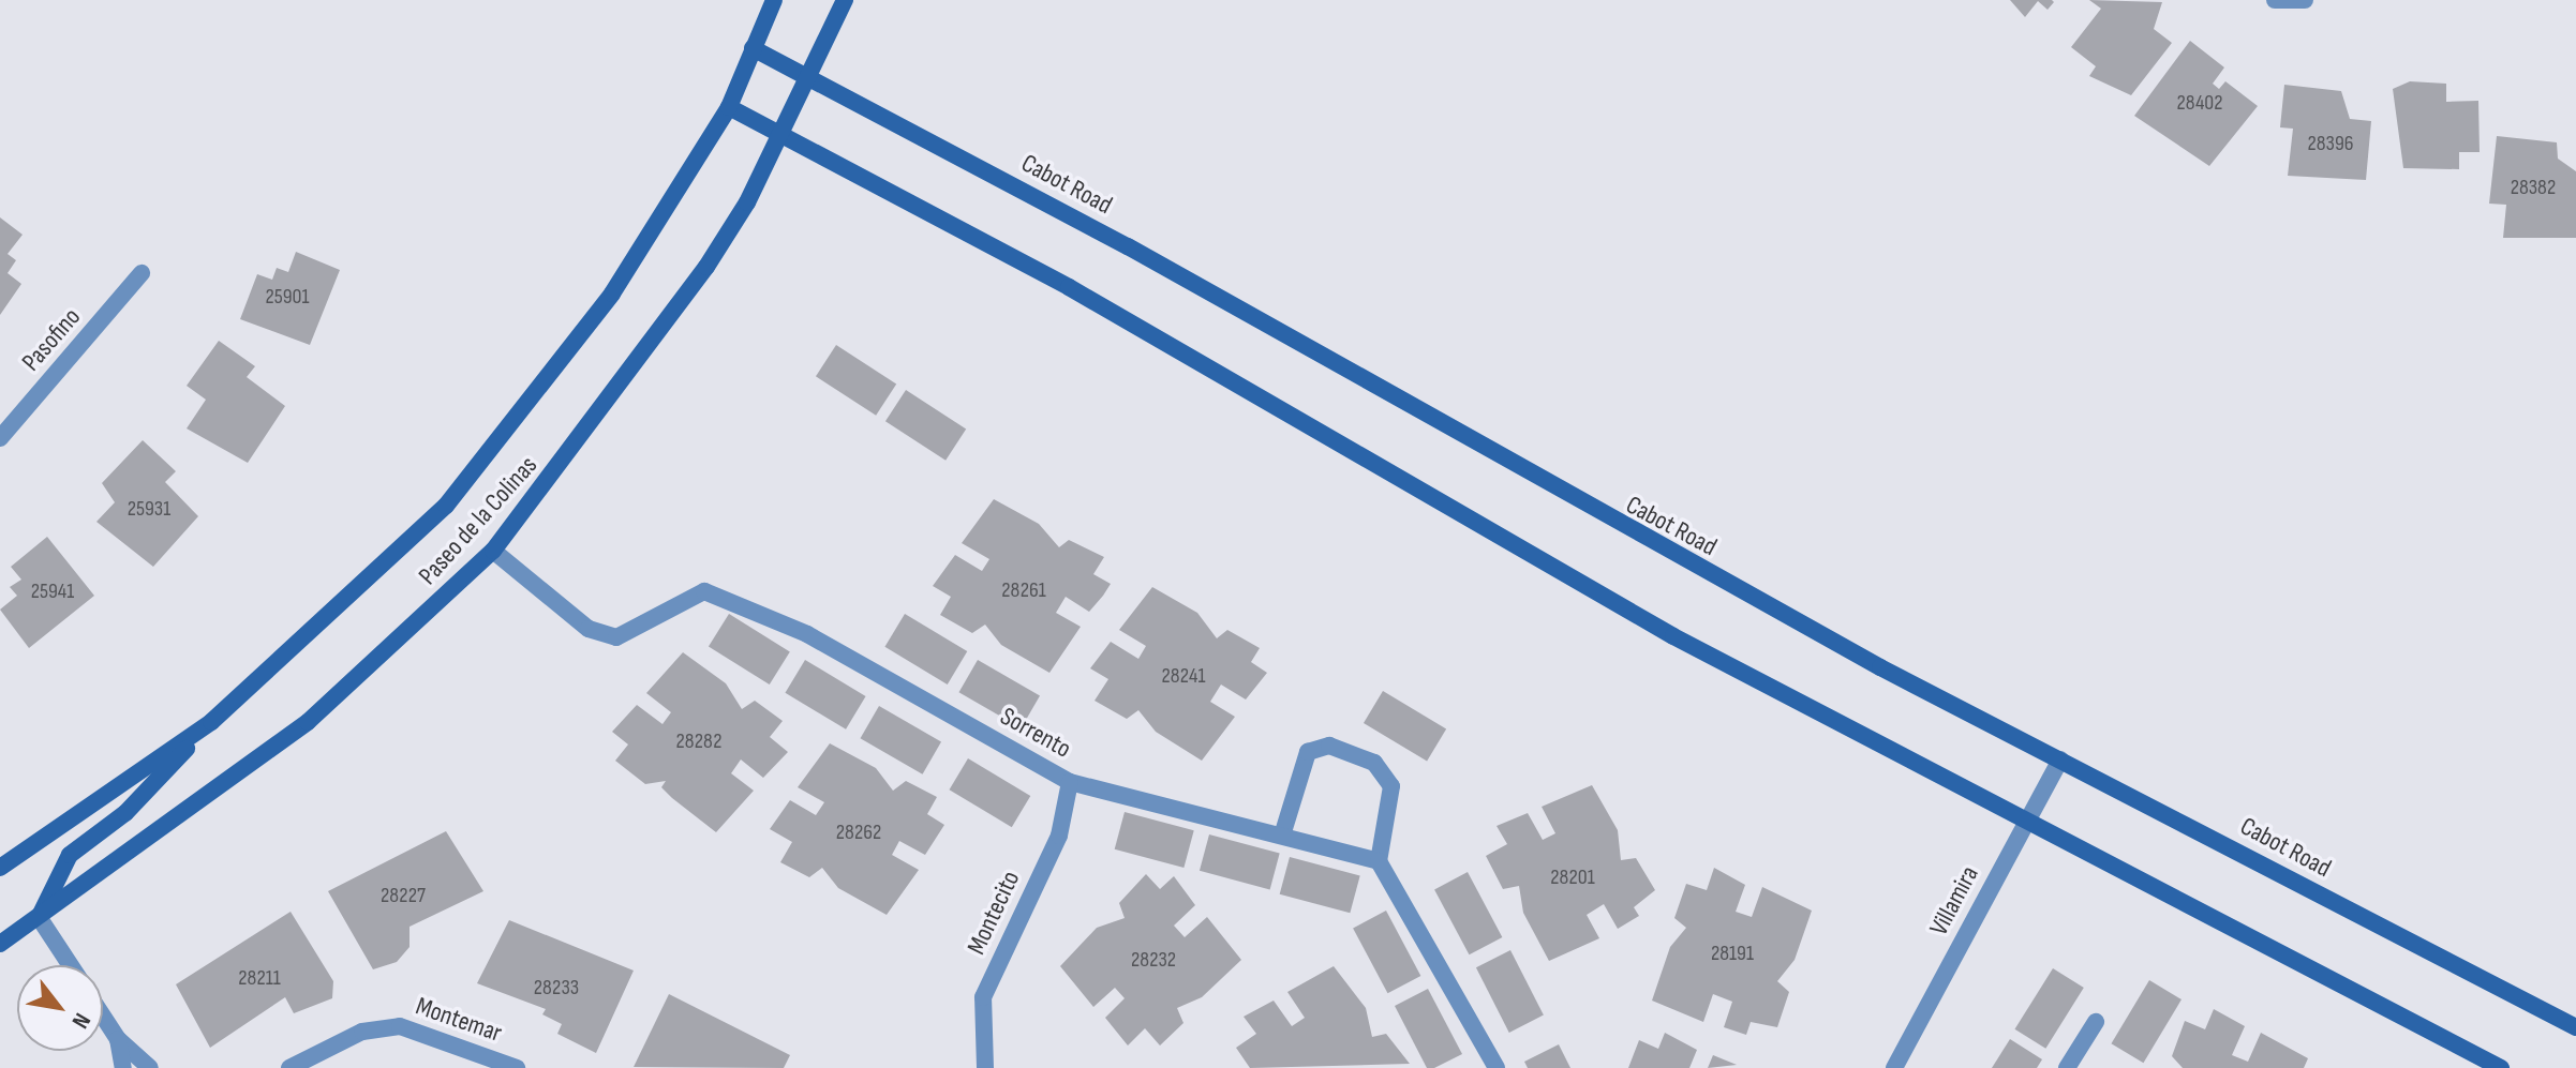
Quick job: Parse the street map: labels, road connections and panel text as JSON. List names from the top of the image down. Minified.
{"streets":{"main road":["Cabot Road","Paseo de la Colinas"],"street":["Pasofino","Sorrento","Villamira","Montecito","Montemar"]},"crossings":[["Cabot Road","Paseo de la Colinas"],["Cabot Road","Villamira"],["Paseo de la Colinas","Sorrento"],["Sorrento","Montecito"]],"house_numbers":["28402","28396","28382","25901","25931","28261","25941","28241","28282","28262","28201","28227","28191","28232","28211","28233"],"north":"bottom right"}
